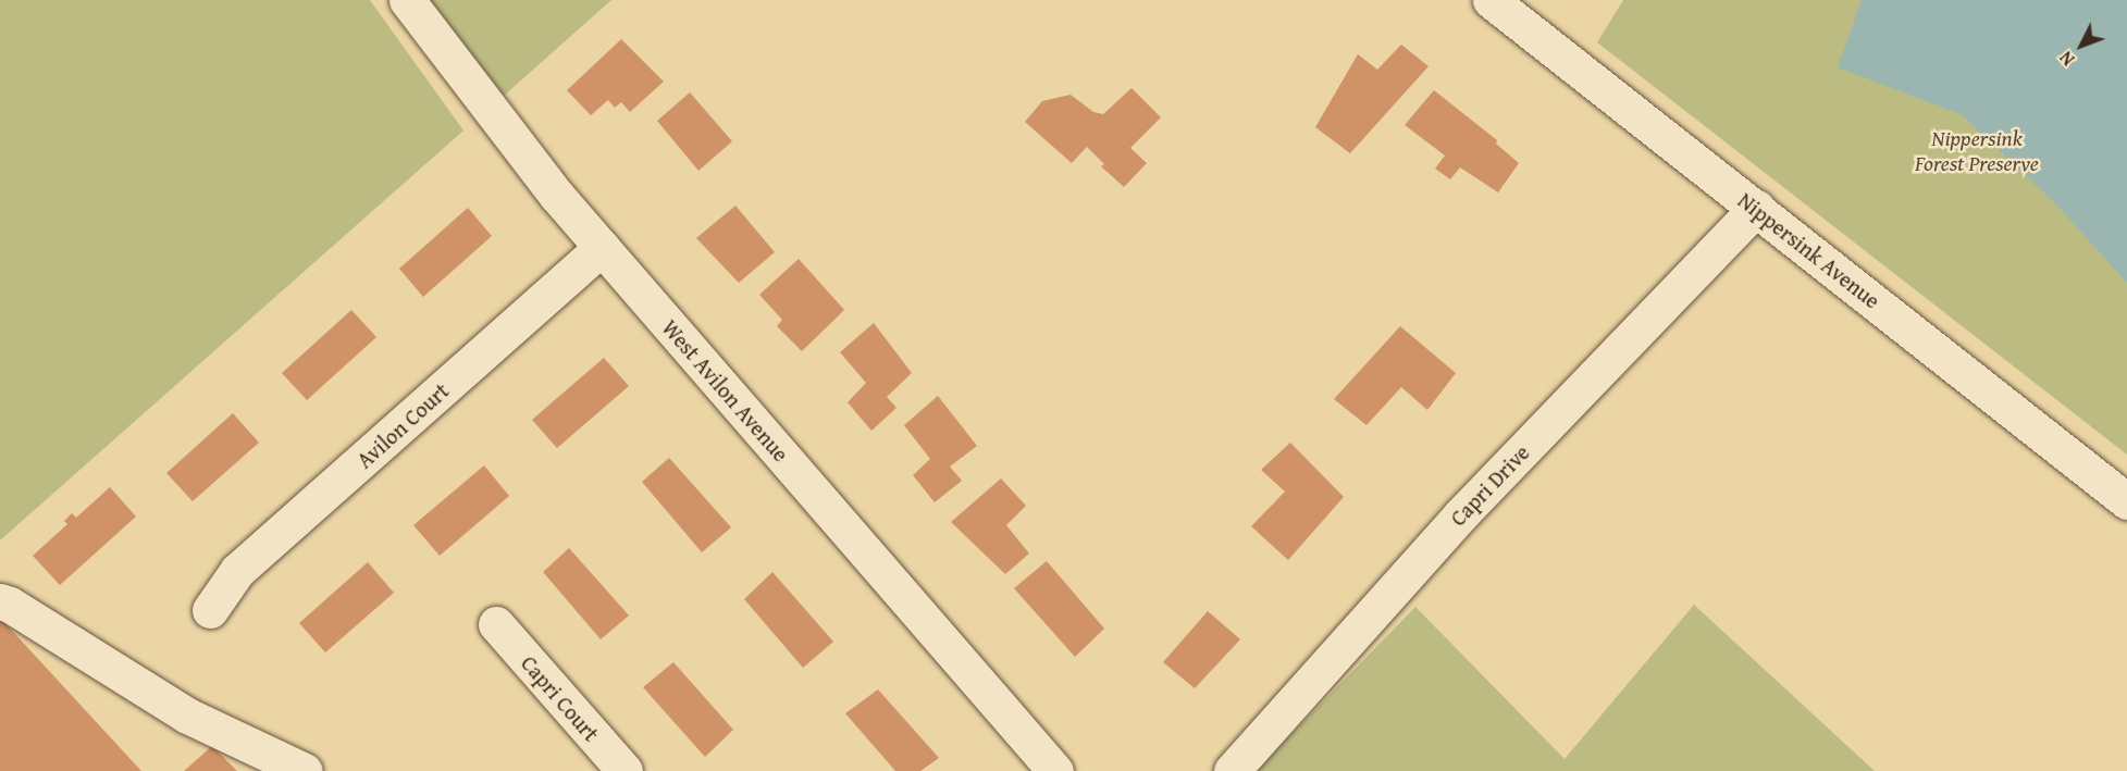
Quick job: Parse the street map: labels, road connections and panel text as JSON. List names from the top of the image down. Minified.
{"streets":{"street":["Nippersink Avenue","West Avilon Avenue","Avilon Court","Capri Drive","Capri Court"]},"crossings":[["Nippersink Avenue","Capri Drive"],["West Avilon Avenue","Avilon Court"]],"parks":["Nippersink Forest Preserve"],"north":"bottom left"}
